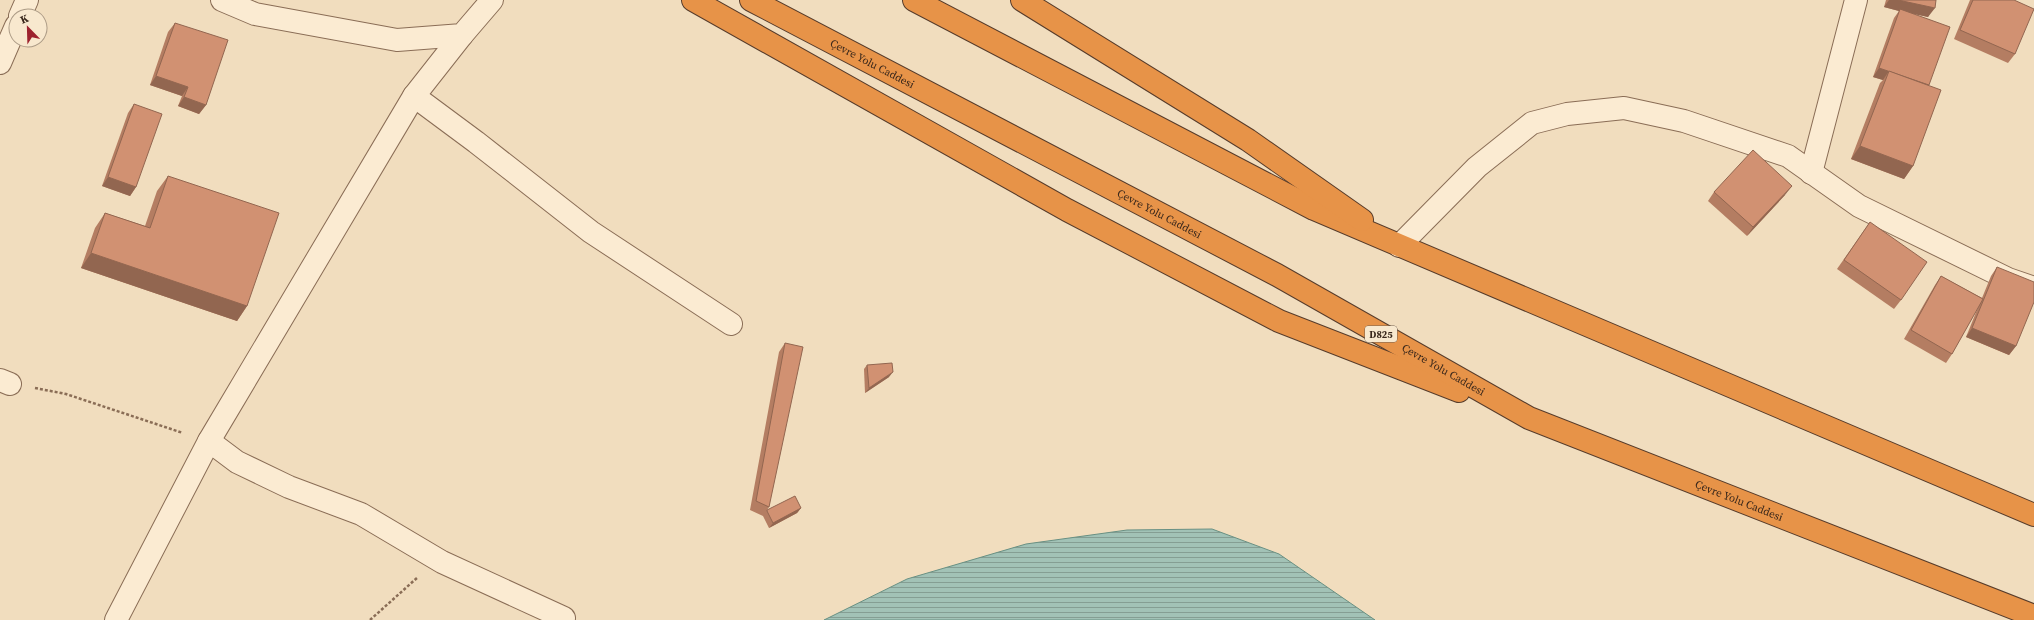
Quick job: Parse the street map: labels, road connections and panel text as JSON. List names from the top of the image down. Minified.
{"streets":{"highway":["Çevre Yolu Caddesi","D825"]},"north":"top left"}
